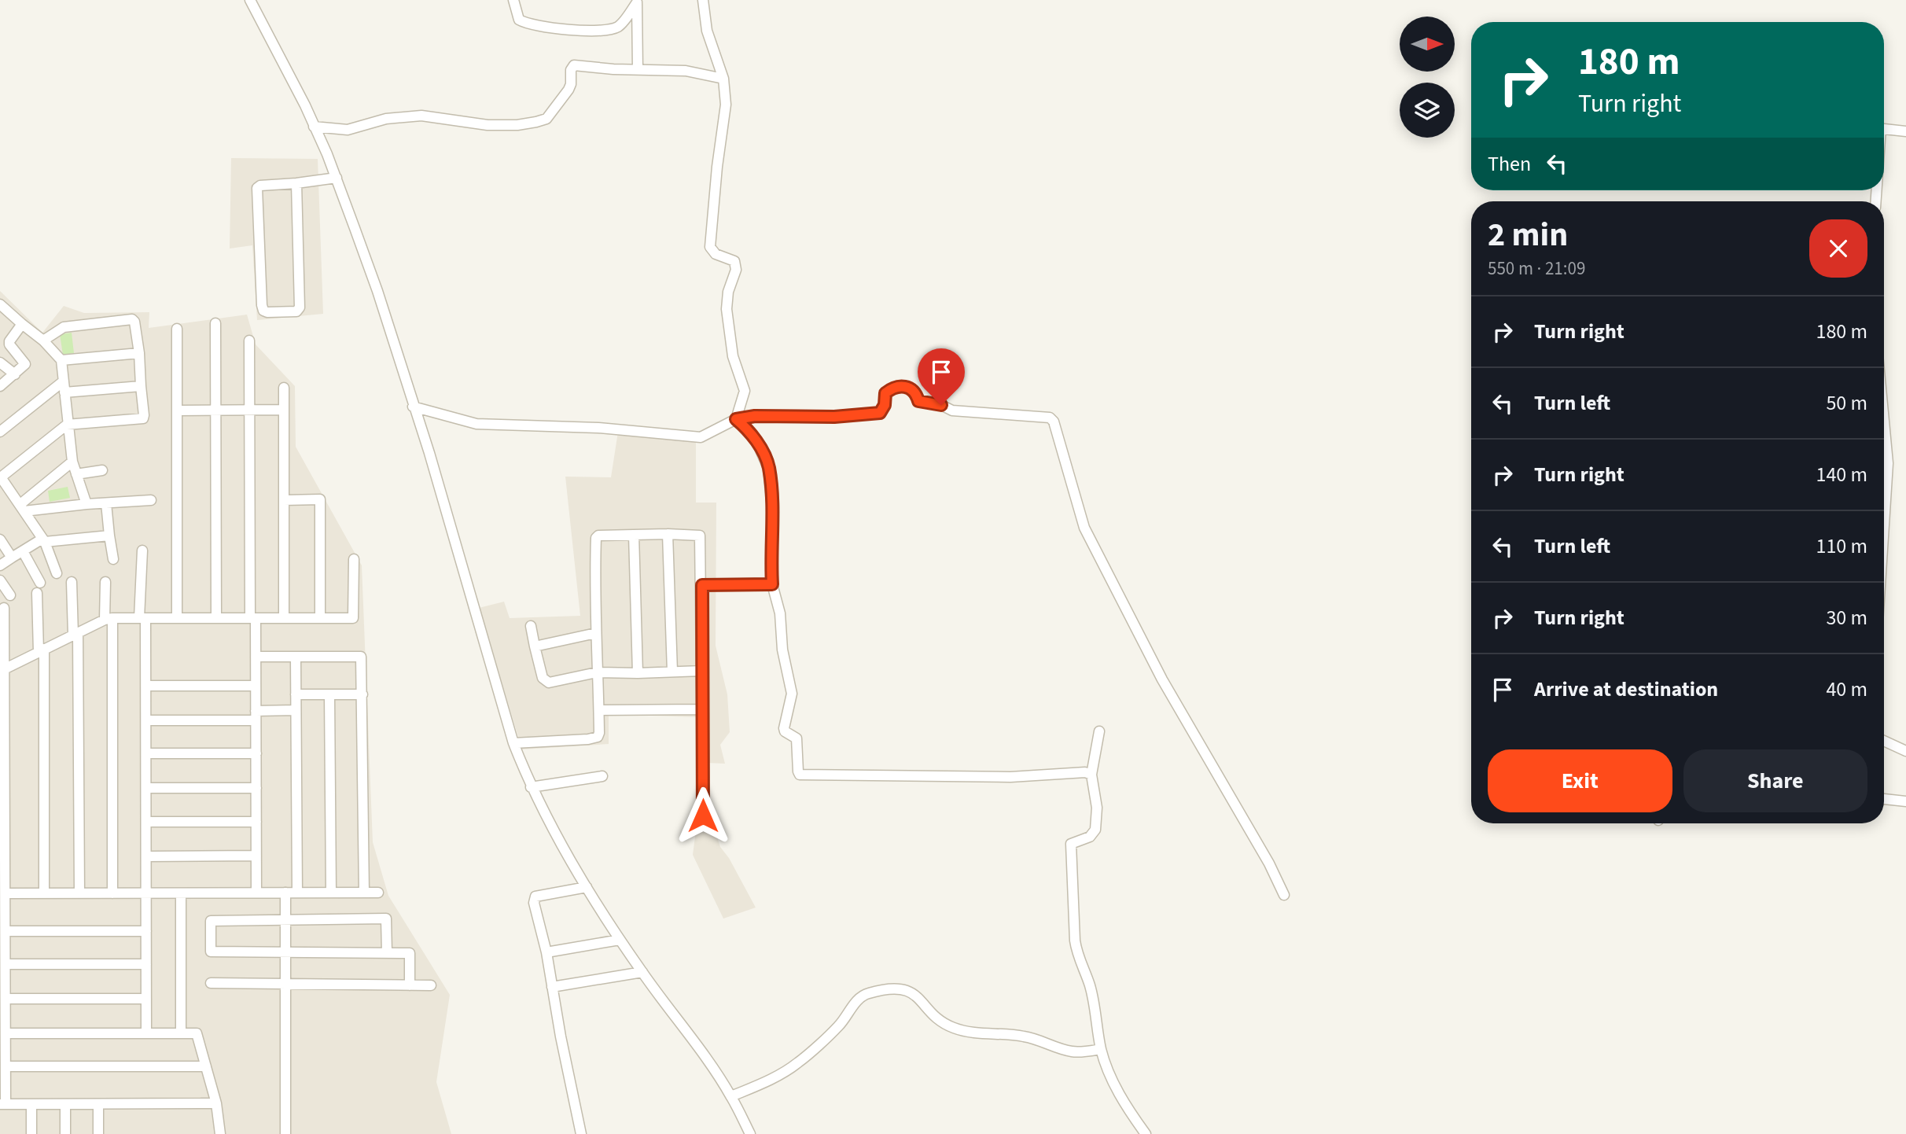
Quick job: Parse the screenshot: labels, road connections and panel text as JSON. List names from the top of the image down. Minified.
{"north":"right","page":{"turn":["180 m","Turn right"],"then":"Then","heading":["2 min","550 m · 21:09"],"list":[{"name":"Turn right","value":"180 m"},{"name":"Turn left","value":"50 m"},{"name":"Turn right","value":"140 m"},{"name":"Turn left","value":"110 m"},{"name":"Turn right","value":"30 m"},{"name":"Arrive at destination","value":"40 m"}],"buttons":["Exit","Share"]}}
